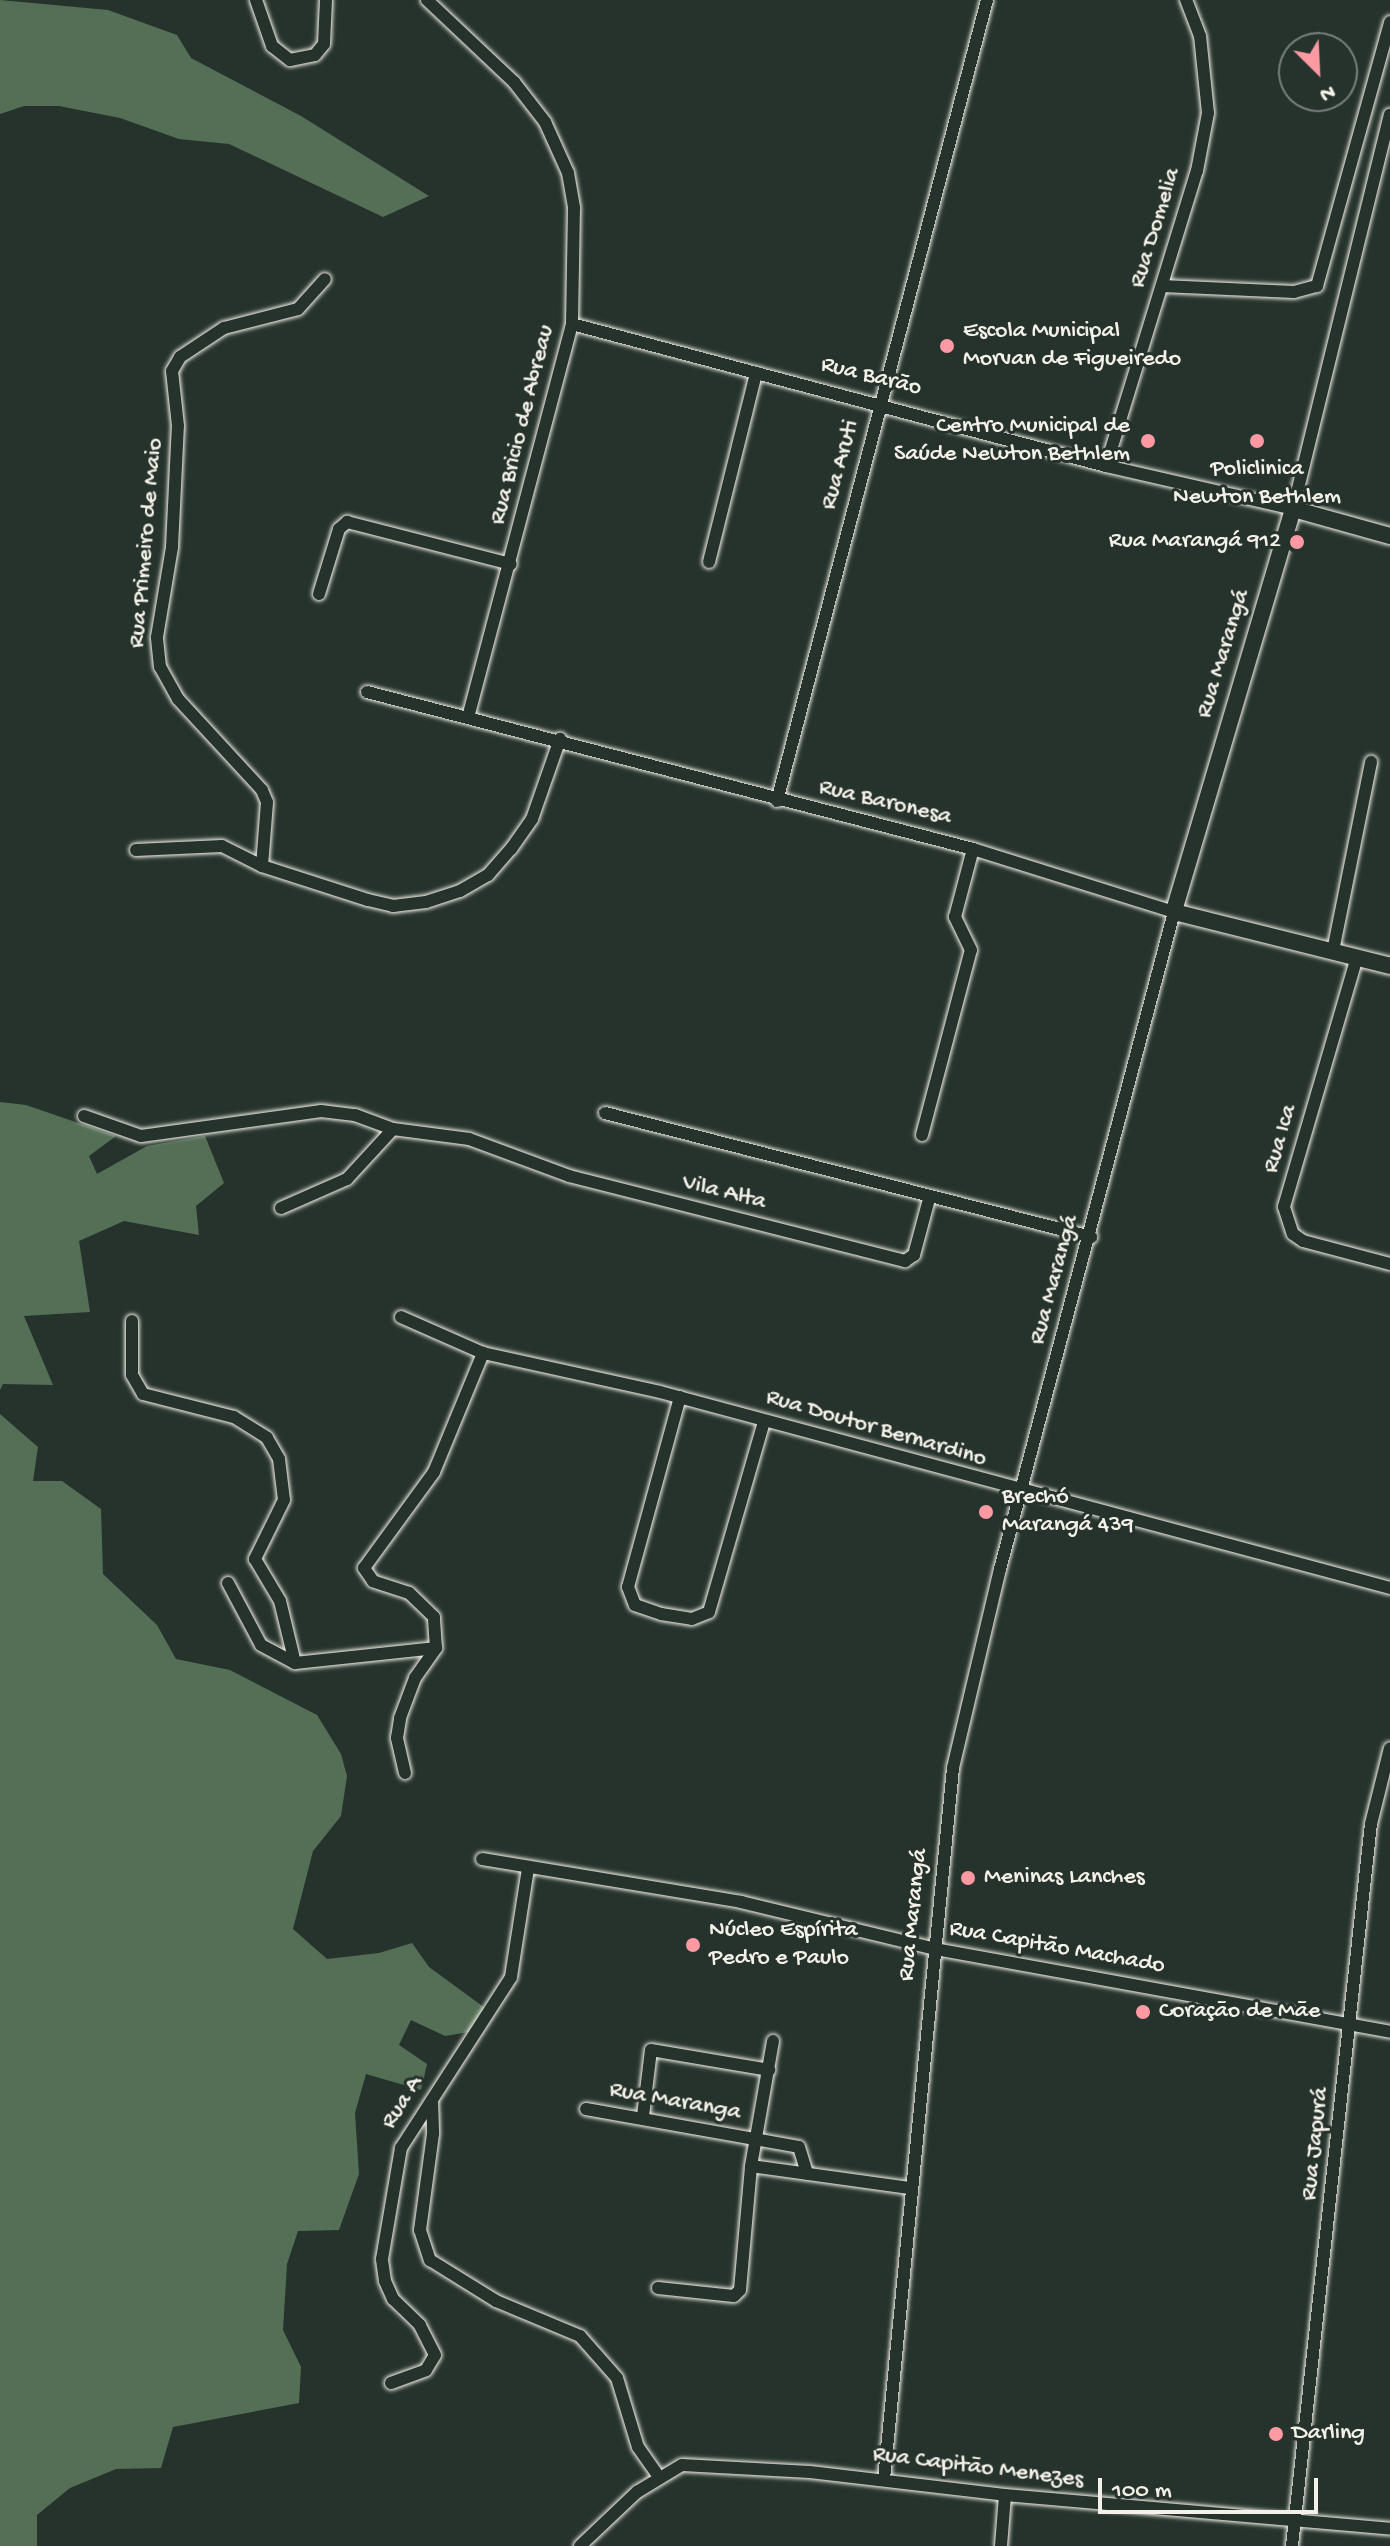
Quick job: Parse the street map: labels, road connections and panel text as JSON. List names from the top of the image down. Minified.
{"streets":{"street":["Rua Domelia","Rua Barão","Rua Bricio de Abreau","Rua Aruti","Rua Primeiro de Maio","Rua Marangá","Rua Baronesa","Rua Ica","Vila Alta","Rua Doutor Bernardino","Rua Capitão Machado","Rua Maranga","Rua A","Rua Japurá","Rua Capitão Menezes"]},"crossings":[["Rua Domelia","Rua Barão"],["Rua Barão","Rua Bricio de Abreau"],["Rua Barão","Rua Aruti"],["Rua Barão","Rua Marangá"],["Rua Bricio de Abreau","Rua Baronesa"],["Rua Aruti","Rua Baronesa"],["Rua Marangá","Rua Baronesa"],["Rua Marangá","Vila Alta"],["Rua Marangá","Rua Doutor Bernardino"],["Rua Marangá","Rua Capitão Machado"],["Rua Marangá","Rua Capitão Menezes"],["Rua Baronesa","Rua Ica"],["Rua Capitão Machado","Rua A"],["Rua Capitão Machado","Rua Japurá"],["Rua Japurá","Rua Capitão Menezes"]],"places":["Escola Municipal Morvan de Figueiredo","Centro Municipal de Saúde Newton Bethlem","Policlinica Newton Bethlem","Rua Marangá 912","Brechó Marangá 439","Meninas Lanches","Núcleo Espírita Pedro e Paulo","Coração de Mãe","Darling"],"scale_bar":"100 m","north":"bottom right"}
